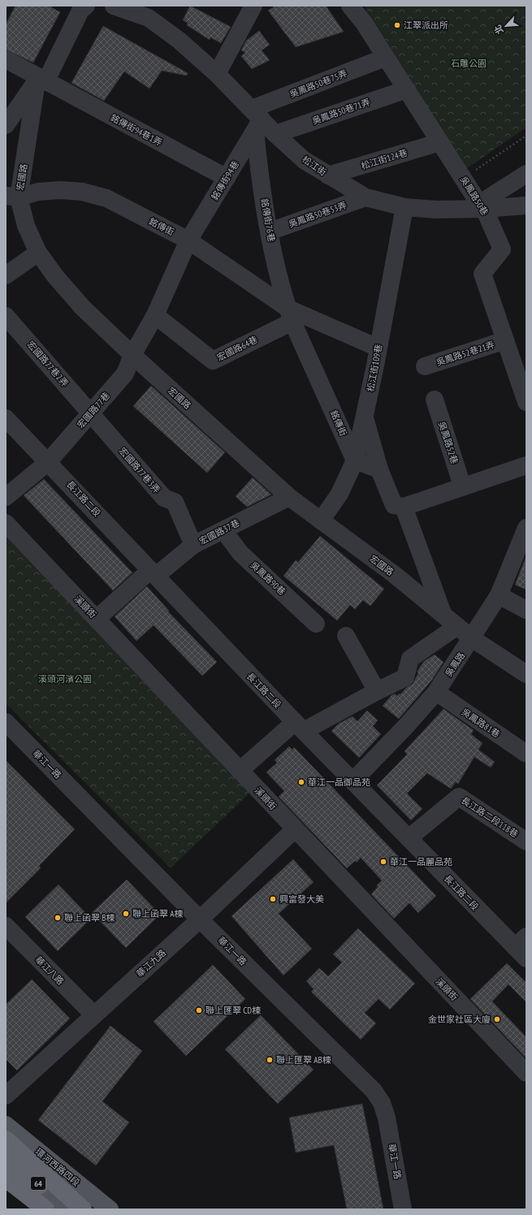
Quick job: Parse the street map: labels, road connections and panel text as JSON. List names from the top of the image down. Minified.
{"streets":{"highway":["64"],"main road":["環河西路四段"],"street":["吳鳳路50巷75弄","吳鳳路50巷71弄","銘傳街94巷1弄","松江街124巷","松江街","宏國路","銘傳街94巷","吳鳳路50巷","吳鳳路50巷53弄","銘傳街76巷","銘傳街","宏國路64巷","吳鳳路52巷21弄","宏國路77巷2弄","松江街109巷","宏國路77巷","吳鳳路52巷","宏國路77巷3弄","長江路二段","宏國路37巷","吳鳳路90巷","溪頭街","吳鳳路","吳鳳路81巷","華江一路","長江路二段118巷","華江九路","華江八路"]},"crossings":[["吳鳳路50巷75弄","松江街"],["吳鳳路50巷75弄","銘傳街94巷"],["吳鳳路50巷75弄","吳鳳路50巷"],["吳鳳路50巷75弄","銘傳街76巷"],["吳鳳路50巷71弄","松江街"],["吳鳳路50巷71弄","吳鳳路50巷"],["銘傳街94巷1弄","宏國路"],["銘傳街94巷1弄","銘傳街94巷"],["松江街124巷","松江街"],["松江街124巷","吳鳳路50巷"],["松江街","銘傳街94巷"],["松江街","吳鳳路50巷"],["松江街","吳鳳路50巷53弄"],["松江街","銘傳街76巷"],["松江街","松江街109巷"],["宏國路","銘傳街"],["宏國路","松江街109巷"],["宏國路","宏國路77巷"],["宏國路","宏國路37巷"],["宏國路","吳鳳路"],["銘傳街94巷","銘傳街76巷"],["銘傳街94巷","銘傳街"],["銘傳街94巷","宏國路64巷"],["銘傳街94巷","宏國路77巷"],["吳鳳路50巷","吳鳳路52巷21弄"],["吳鳳路50巷53弄","銘傳街76巷"],["銘傳街76巷","銘傳街"],["銘傳街76巷","宏國路64巷"],["銘傳街","宏國路64巷"],["銘傳街","松江街109巷"],["宏國路64巷","宏國路77巷"],["宏國路77巷2弄","宏國路77巷"],["宏國路77巷2弄","宏國路77巷3弄"],["宏國路77巷","宏國路77巷3弄"],["宏國路77巷","長江路二段"],["宏國路77巷3弄","宏國路37巷"],["長江路二段","宏國路37巷"],["長江路二段","吳鳳路"],["長江路二段","長江路二段118巷"],["宏國路37巷","吳鳳路90巷"],["宏國路37巷","溪頭街"],["溪頭街","華江九路"],["吳鳳路","吳鳳路81巷"],["華江一路","華江九路"],["華江九路","華江八路"]],"parks":["石雕公園","溪頭河濱公園"],"places":["江翠派出所","華江一品御品苑","華江一品麗品苑","興富發大美","聯上函翠 A棟","聯上函翠 B棟","聯上匯翠 CD棟","金世家社區大廈","聯上匯翠 AB棟"],"north":"bottom left"}
